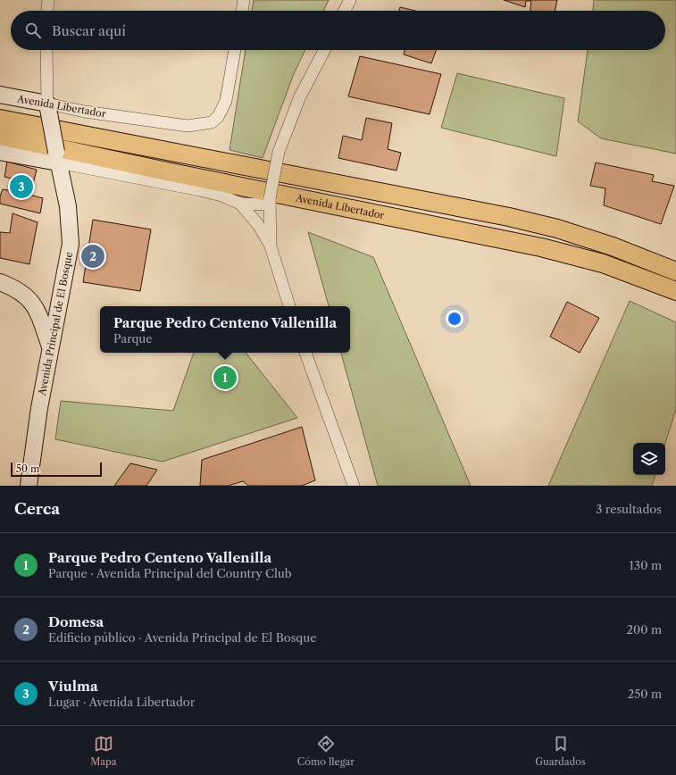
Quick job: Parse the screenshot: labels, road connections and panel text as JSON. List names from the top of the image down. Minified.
{"streets":{"main road":["Avenida Libertador","Avenida Principal de El Bosque"]},"crossings":[["Avenida Libertador","Avenida Principal de El Bosque"]],"scale_bar":"50 m","page":{"search":"Buscar aquí","pins":["3","2","1"],"popup":["Parque Pedro Centeno Vallenilla","Parque"],"scale":"50 m","heading":["Cerca","3 resultados"],"list":[{"mark":"1","name":"Parque Pedro Centeno Vallenilla","note":"Parque · Avenida Principal del Country Club","value":"130 m"},{"mark":"2","name":"Domesa","note":"Edificio público · Avenida Principal de El Bosque","value":"200 m"},{"mark":"3","name":"Viulma","note":"Lugar · Avenida Libertador","value":"250 m"}],"nav":["Mapa","Cómo llegar","Guardados"]}}
